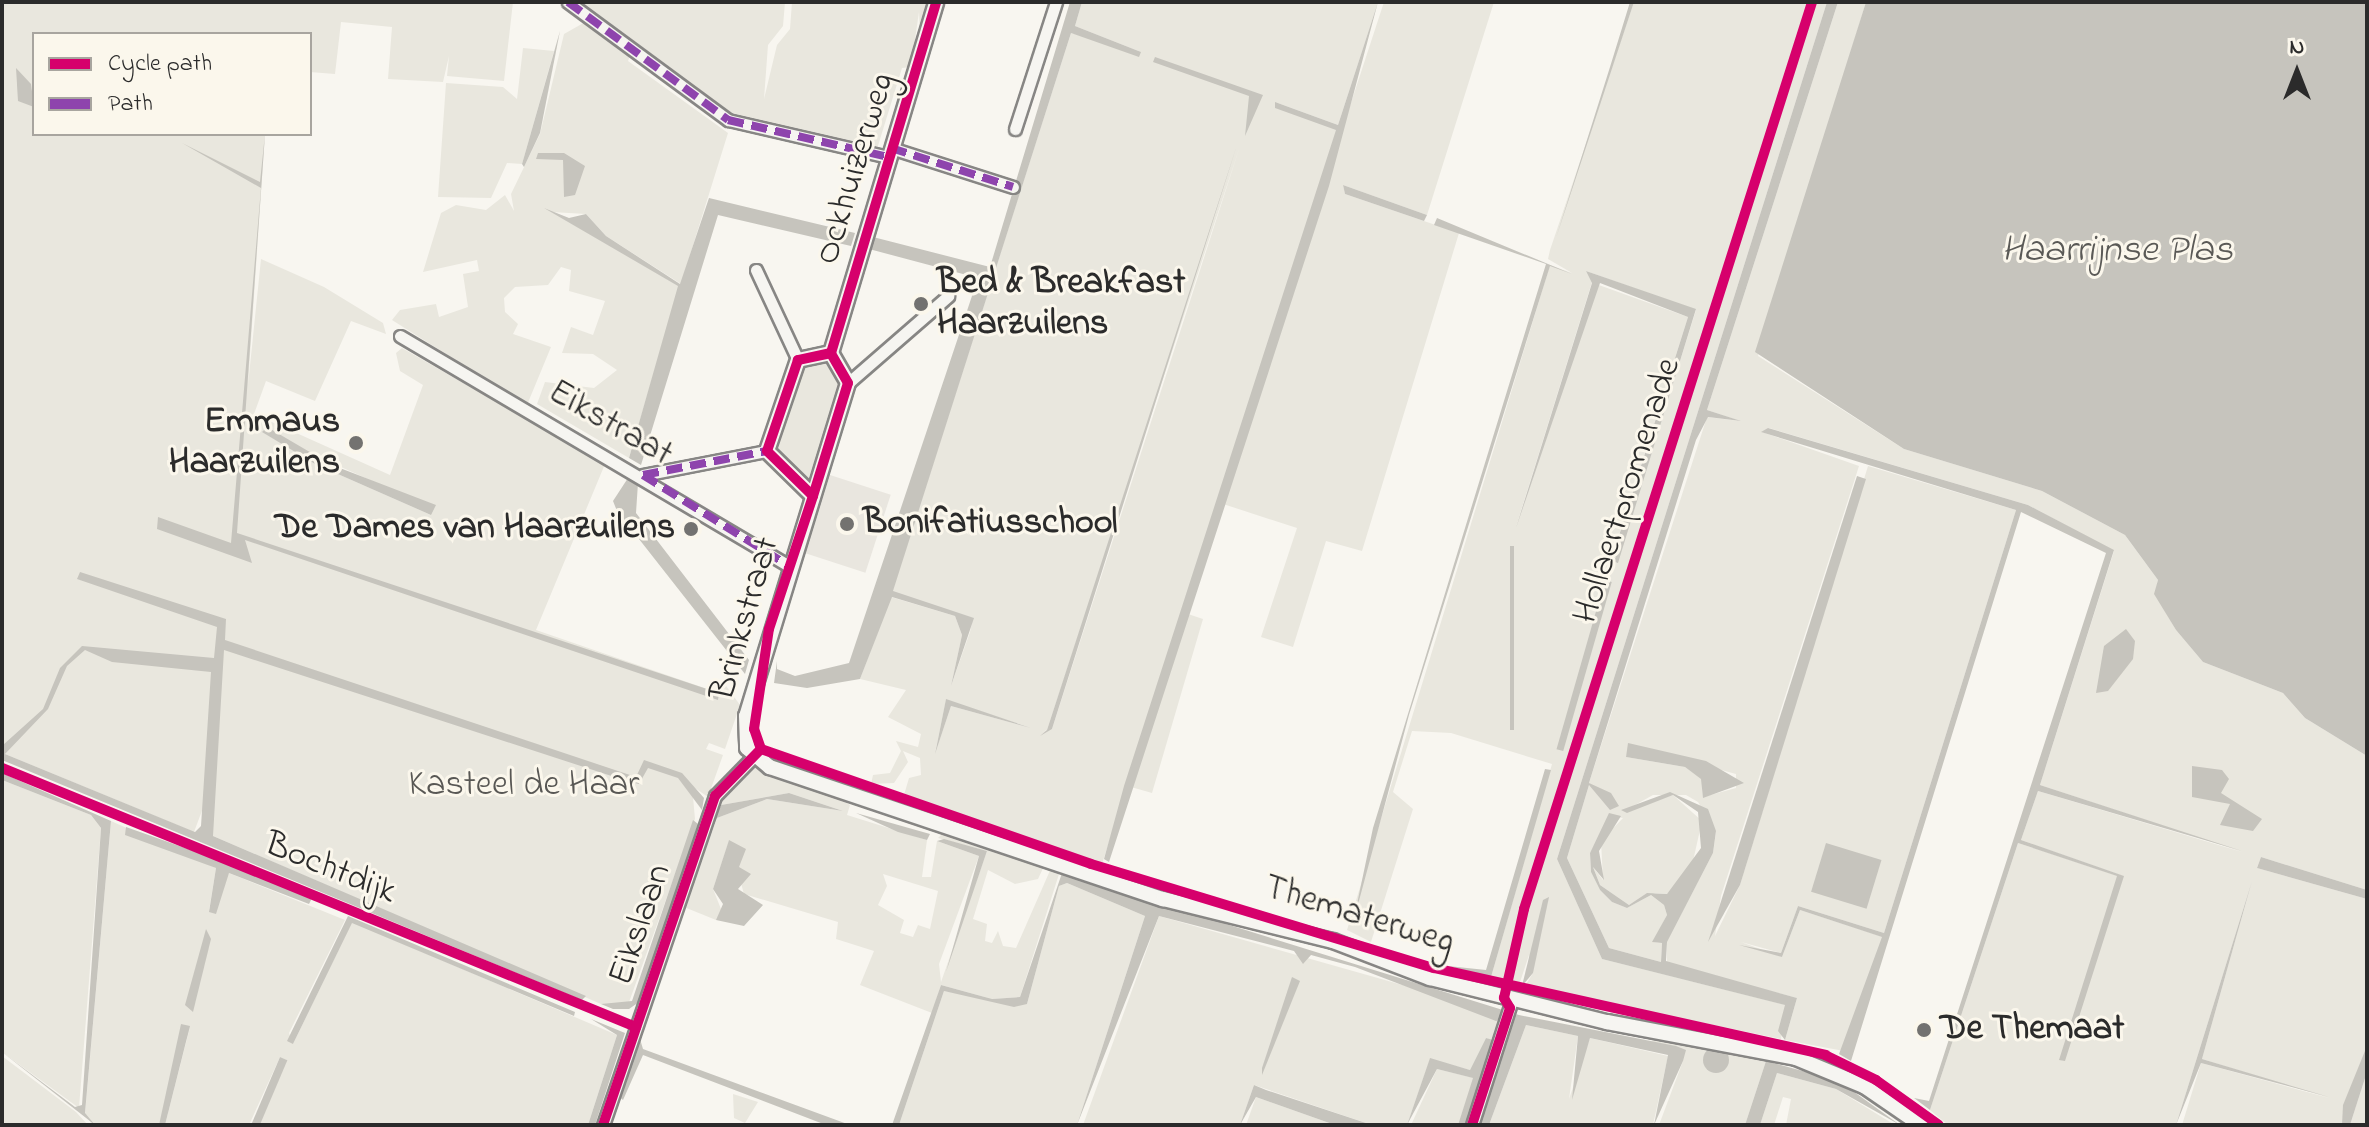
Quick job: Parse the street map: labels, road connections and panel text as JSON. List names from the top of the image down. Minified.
{"streets":{"street":["Ockhuizerweg","Eikstraat","Brinkstraat","Thematerweg","Eikslaan"],"cycle path":["Hollaertpromenade","Bochtdijk"]},"crossings":[["Eikstraat","Brinkstraat"],["Brinkstraat","Thematerweg"],["Brinkstraat","Eikslaan"],["Thematerweg","Eikslaan"]],"water":["Haarrijnse Plas"],"parks":["Kasteel de Haar"],"places":["Bed & Breakfast Haarzuilens","Emmaus Haarzuilens","Bonifatiusschool","De Dames van Haarzuilens","De Themaat"],"legend":["Cycle path","Path"],"north":"top"}
